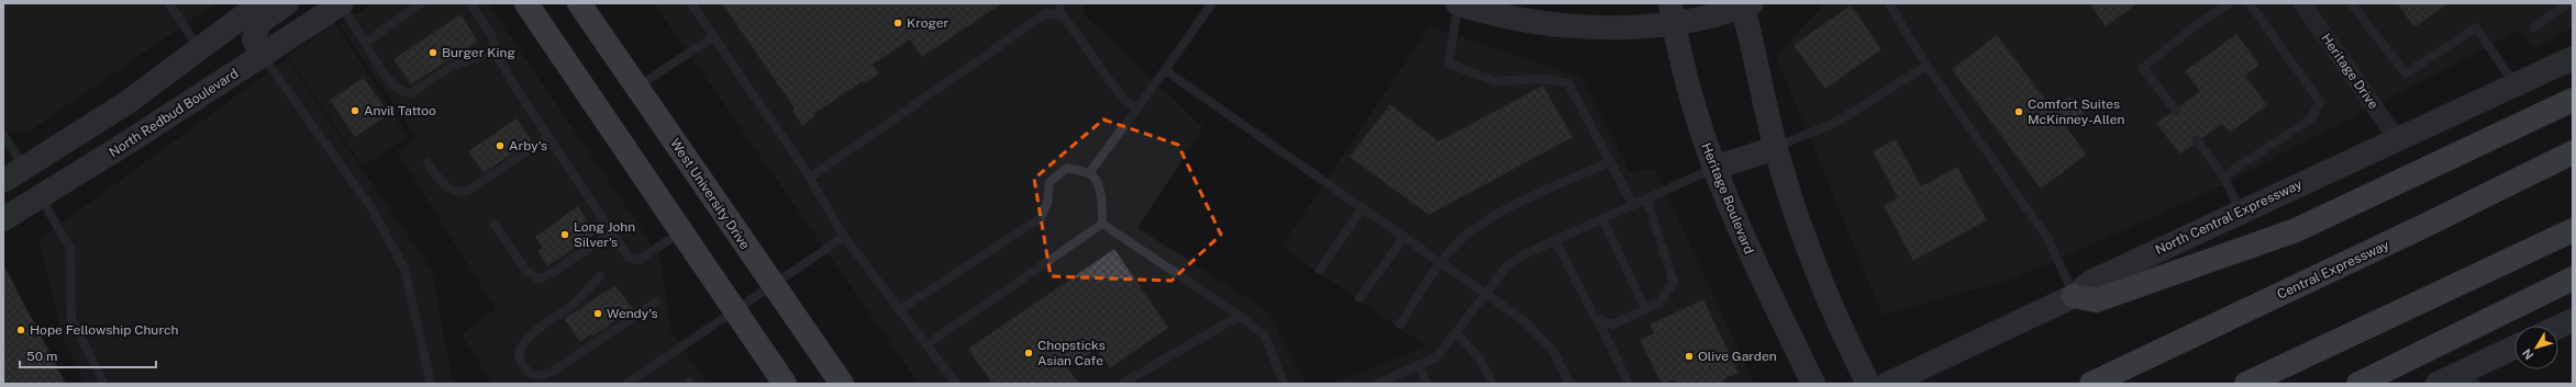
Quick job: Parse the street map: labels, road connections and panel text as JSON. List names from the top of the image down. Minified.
{"streets":{"highway":["West University Drive","Central Expressway"],"street":["Heritage Drive","North Redbud Boulevard","Heritage Boulevard","North Central Expressway"]},"crossings":[["Heritage Drive","North Central Expressway"]],"places":["Kroger","Burger King","Anvil Tattoo","Comfort Suites McKinney-Allen","Arby's","Long John Silver's","Wendy's","Hope Fellowship Church","Chopsticks Asian Cafe","Olive Garden"],"scale_bar":"50 m","north":"bottom left"}
